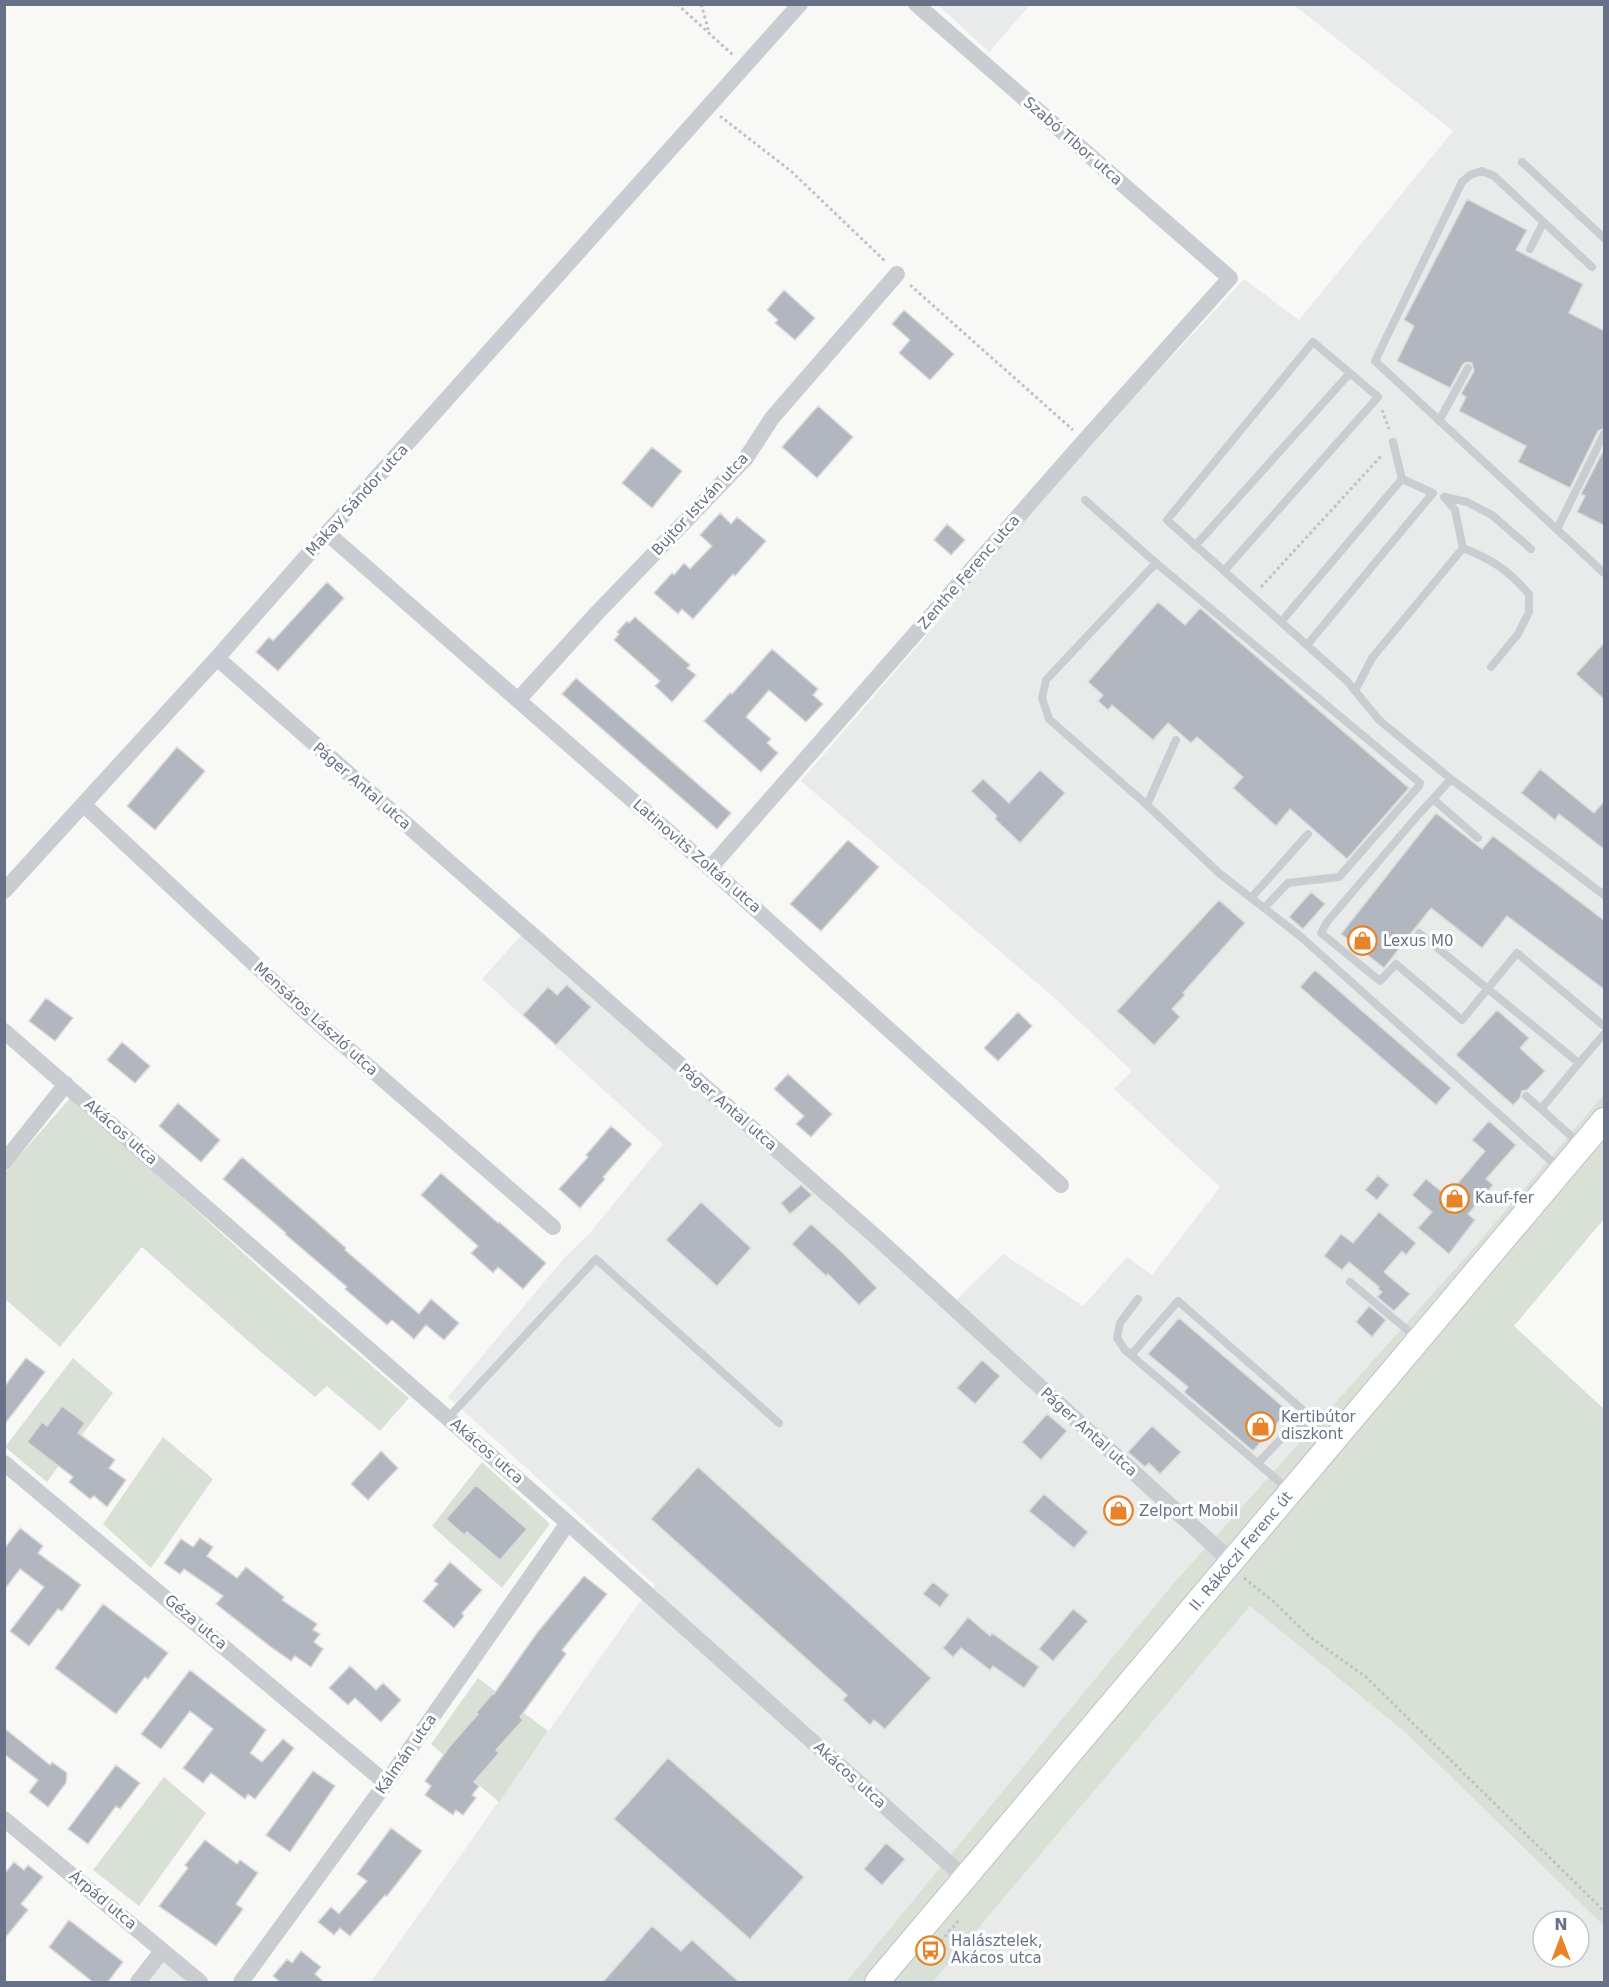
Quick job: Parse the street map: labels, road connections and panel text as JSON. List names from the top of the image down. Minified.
{"streets":{"main road":["II. Rákóczi Ferenc út"],"street":["Szabó Tibor utca","Makay Sándor utca","Bujtor István utca","Zenthe Ferenc utca","Páger Antal utca","Latinovits Zoltán utca","Mensáros László utca","Akácos utca","Géza utca","Kálmán utca","Árpád utca"]},"crossings":[["Szabó Tibor utca","Zenthe Ferenc utca"],["Makay Sándor utca","Páger Antal utca"],["Makay Sándor utca","Latinovits Zoltán utca"],["Makay Sándor utca","Mensáros László utca"],["Bujtor István utca","Latinovits Zoltán utca"],["Zenthe Ferenc utca","Latinovits Zoltán utca"],["Páger Antal utca","II. Rákóczi Ferenc út"],["Akácos utca","II. Rákóczi Ferenc út"],["Akácos utca","Kálmán utca"],["Géza utca","Kálmán utca"]],"places":{"shop":["Lexus M0","Kauf-fer","Kertibútor diszkont","Zelport Mobil"],"bus stop":["Halásztelek, Akácos utca"]},"north":"top"}
